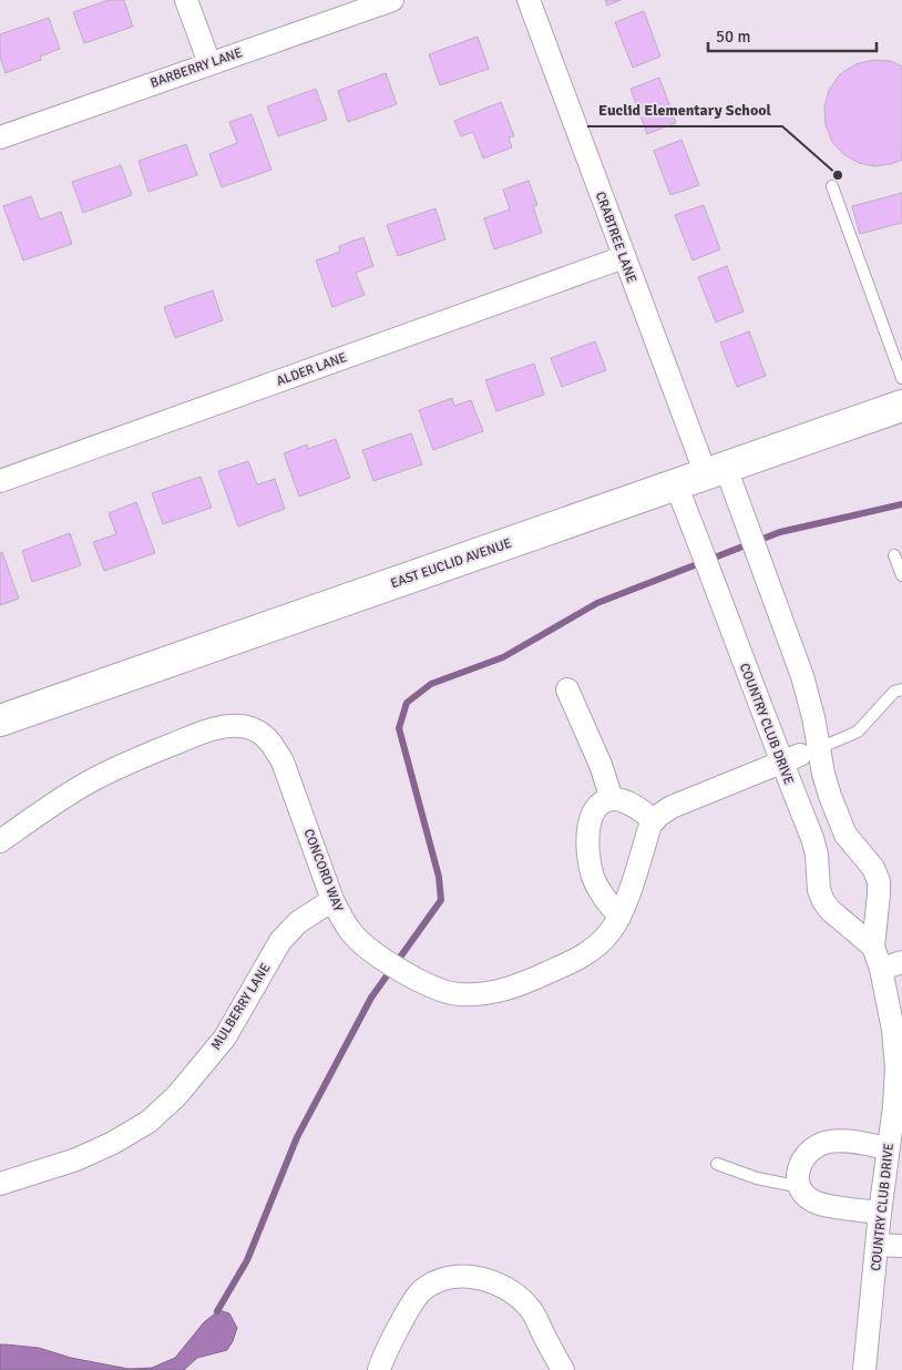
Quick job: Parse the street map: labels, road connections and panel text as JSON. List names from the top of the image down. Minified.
{"streets":{"main road":["EAST EUCLID AVENUE"],"street":["BARBERRY LANE","CRABTREE LANE","ALDER LANE","COUNTRY CLUB DRIVE","CONCORD WAY","MULBERRY LANE"]},"crossings":[["CRABTREE LANE","ALDER LANE"],["CRABTREE LANE","EAST EUCLID AVENUE"],["CRABTREE LANE","COUNTRY CLUB DRIVE"],["EAST EUCLID AVENUE","COUNTRY CLUB DRIVE"],["CONCORD WAY","MULBERRY LANE"]],"places":["Euclid Elementary School"],"scale_bar":"50 m"}
